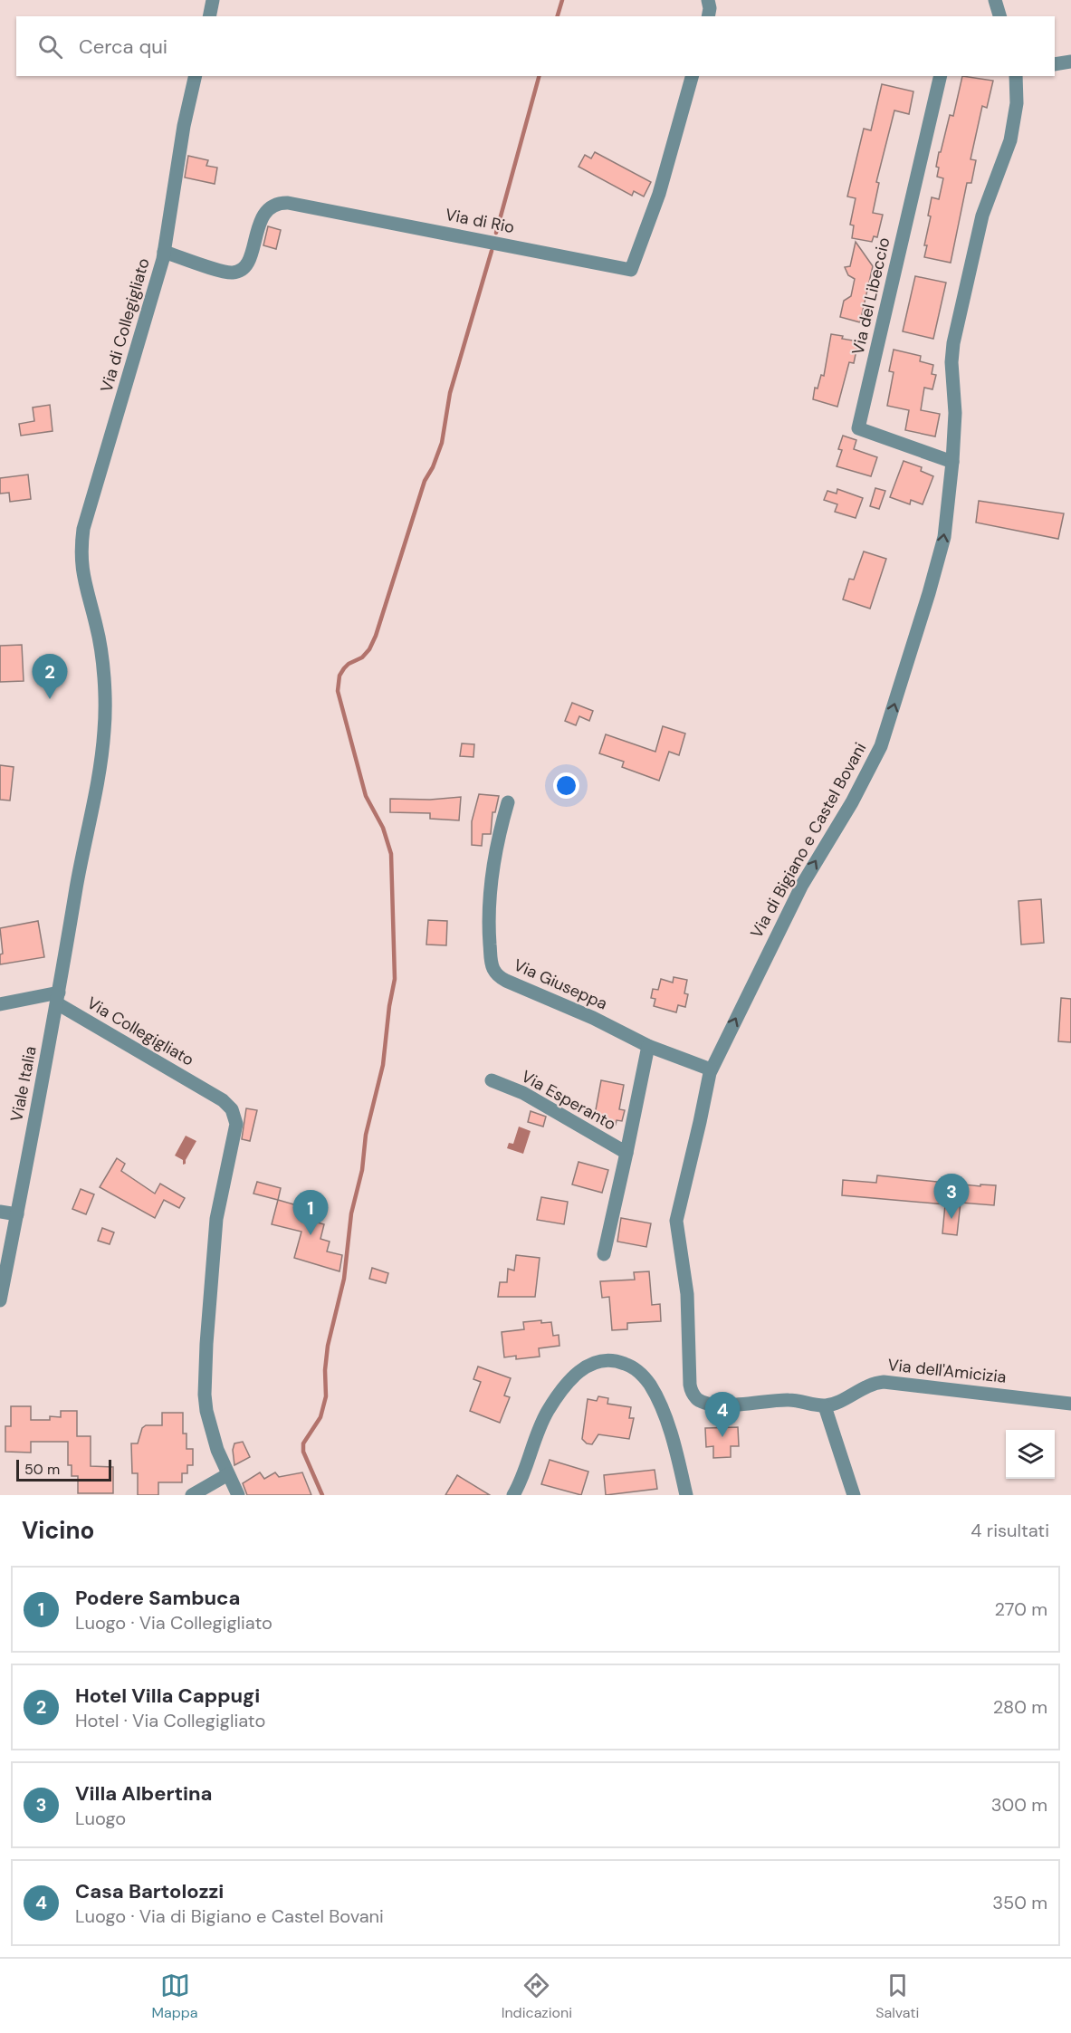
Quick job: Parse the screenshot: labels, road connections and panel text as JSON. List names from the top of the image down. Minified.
{"streets":{"street":["Via di Rio","Via del Libeccio","Via di Collegigliato","Via di Bigiano e Castel Bovani","Via Giuseppa","Via Collegigliato","Viale Italia","Via Esperanto","Via dell'Amicizia"]},"crossings":[["Via di Rio","Via di Collegigliato"],["Via del Libeccio","Via di Bigiano e Castel Bovani"],["Via di Collegigliato","Via Collegigliato"],["Via di Collegigliato","Viale Italia"],["Via di Bigiano e Castel Bovani","Via Giuseppa"],["Via di Bigiano e Castel Bovani","Via dell'Amicizia"],["Via Giuseppa","Via Esperanto"],["Via Collegigliato","Viale Italia"]],"one_way":["Via di Bigiano e Castel Bovani"],"scale_bar":"50 m","page":{"search":"Cerca qui","pins":["2","3","1","4"],"scale":"50 m","heading":["Vicino","4 risultati"],"list":[{"mark":"1","name":"Podere Sambuca","note":"Luogo · Via Collegigliato","value":"270 m"},{"mark":"2","name":"Hotel Villa Cappugi","note":"Hotel · Via Collegigliato","value":"280 m"},{"mark":"3","name":"Villa Albertina","note":"Luogo","value":"300 m"},{"mark":"4","name":"Casa Bartolozzi","note":"Luogo · Via di Bigiano e Castel Bovani","value":"350 m"}],"nav":["Mappa","Indicazioni","Salvati"]}}
